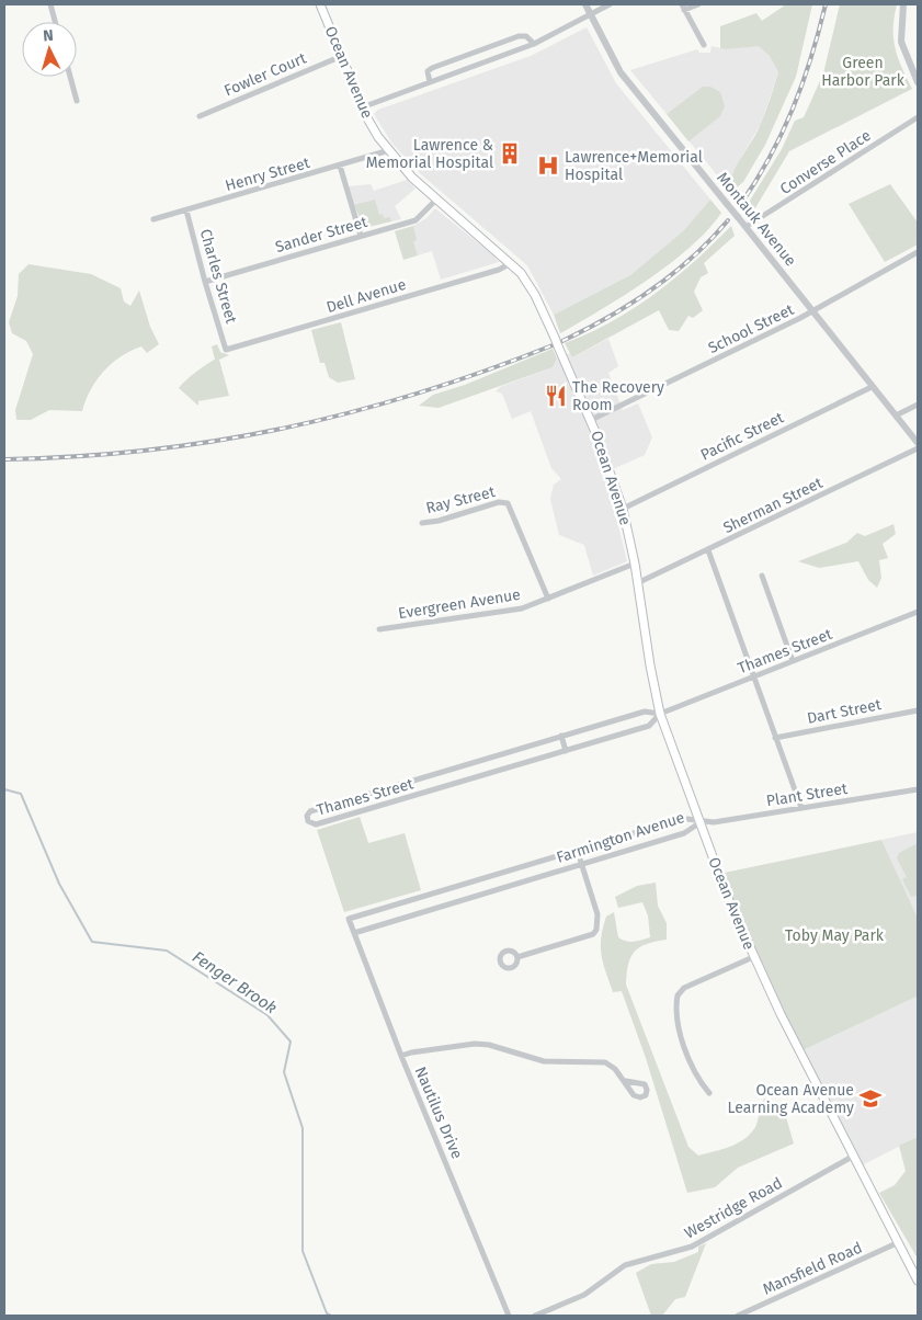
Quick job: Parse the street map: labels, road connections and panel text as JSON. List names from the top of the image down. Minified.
{"streets":{"main road":["Ocean Avenue"],"street":["Fowler Court","Converse Place","Henry Street","Montauk Avenue","Sander Street","Charles Street","Dell Avenue","School Street","Pacific Street","Ray Street","Sherman Street","Evergreen Avenue","Thames Street","Dart Street","Plant Street","Farmington Avenue","Nautilus Drive","Westridge Road","Mansfield Road"]},"crossings":[["Ocean Avenue","Fowler Court"],["Ocean Avenue","Henry Street"],["Ocean Avenue","Sander Street"],["Ocean Avenue","Dell Avenue"],["Ocean Avenue","School Street"],["Ocean Avenue","Pacific Street"],["Ocean Avenue","Sherman Street"],["Ocean Avenue","Evergreen Avenue"],["Ocean Avenue","Thames Street"],["Ocean Avenue","Plant Street"],["Ocean Avenue","Farmington Avenue"],["Ocean Avenue","Westridge Road"],["Ocean Avenue","Mansfield Road"],["Converse Place","Montauk Avenue"],["Henry Street","Charles Street"],["Montauk Avenue","School Street"],["Montauk Avenue","Pacific Street"],["Sander Street","Charles Street"],["Charles Street","Dell Avenue"],["Ray Street","Evergreen Avenue"],["Plant Street","Farmington Avenue"],["Farmington Avenue","Nautilus Drive"]],"water":["Fenger Brook"],"parks":["Green Harbor Park","Toby May Park"],"places":{"building":["Lawrence & Memorial Hospital"],"hospital":["Lawrence+Memorial Hospital"],"restaurant":["The Recovery Room"],"school or university":["Ocean Avenue Learning Academy"]},"north":"top"}
